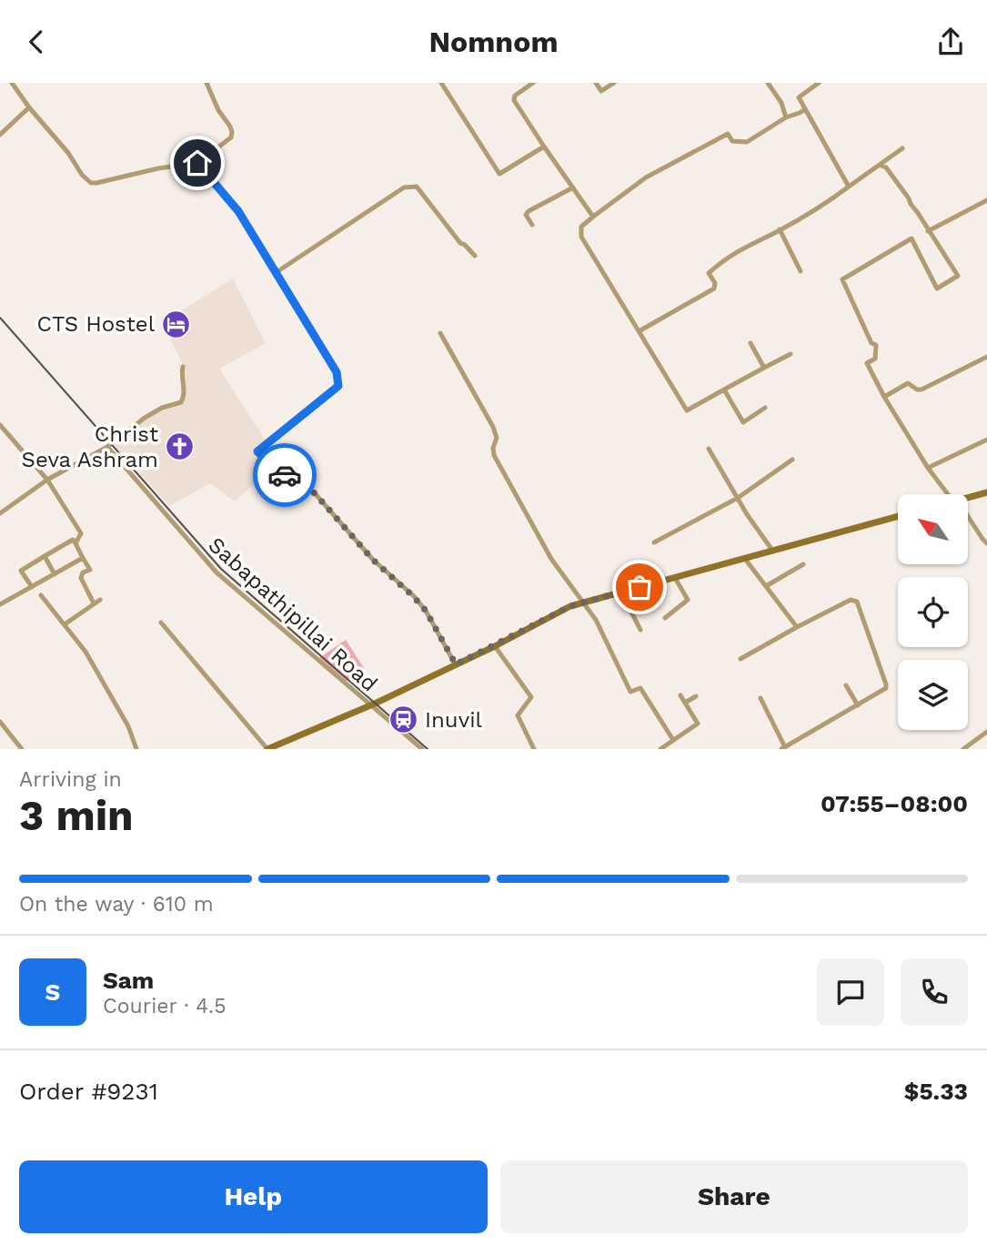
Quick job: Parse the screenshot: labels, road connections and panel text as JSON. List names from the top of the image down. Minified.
{"streets":{"street":["Sabapathipillai Road"]},"places":{"hotel":["CTS Hostel"],"church":["Christ Seva Ashram"],"station":["Inuvil"]},"north":"top left","page":{"header":"Nomnom","heading":["3 min","Arriving in","07:55–08:00"],"panel":["Sam","Courier · 4.5","Order #9231","$5.33"],"bar":"On the way · 610 m","round":"S","buttons":["Help","Share"]}}
